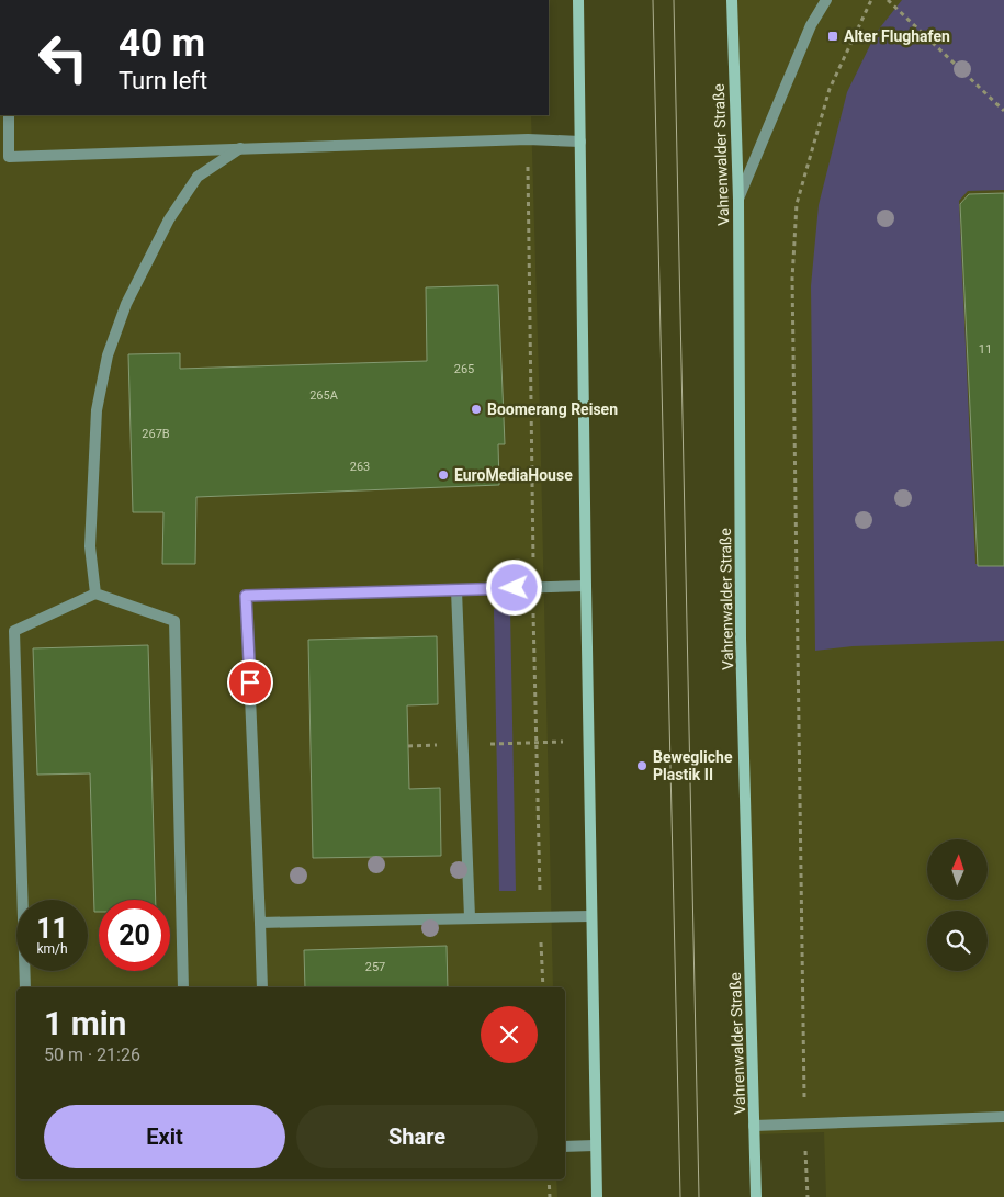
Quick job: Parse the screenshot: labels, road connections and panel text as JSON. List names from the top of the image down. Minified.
{"streets":{"main road":["Vahrenwalder Straße"]},"places":{"transit":["Alter Flughafen"],"other":["Boomerang Reisen","EuroMediaHouse","Bewegliche Plastik II"]},"house_numbers":["11","265","265A","267B","263","257"],"north":"top","page":{"turn":["40 m","Turn left"],"speed":"11 km/h","limit":"20","heading":["1 min","50 m · 21:26"],"buttons":["Exit","Share"]}}
